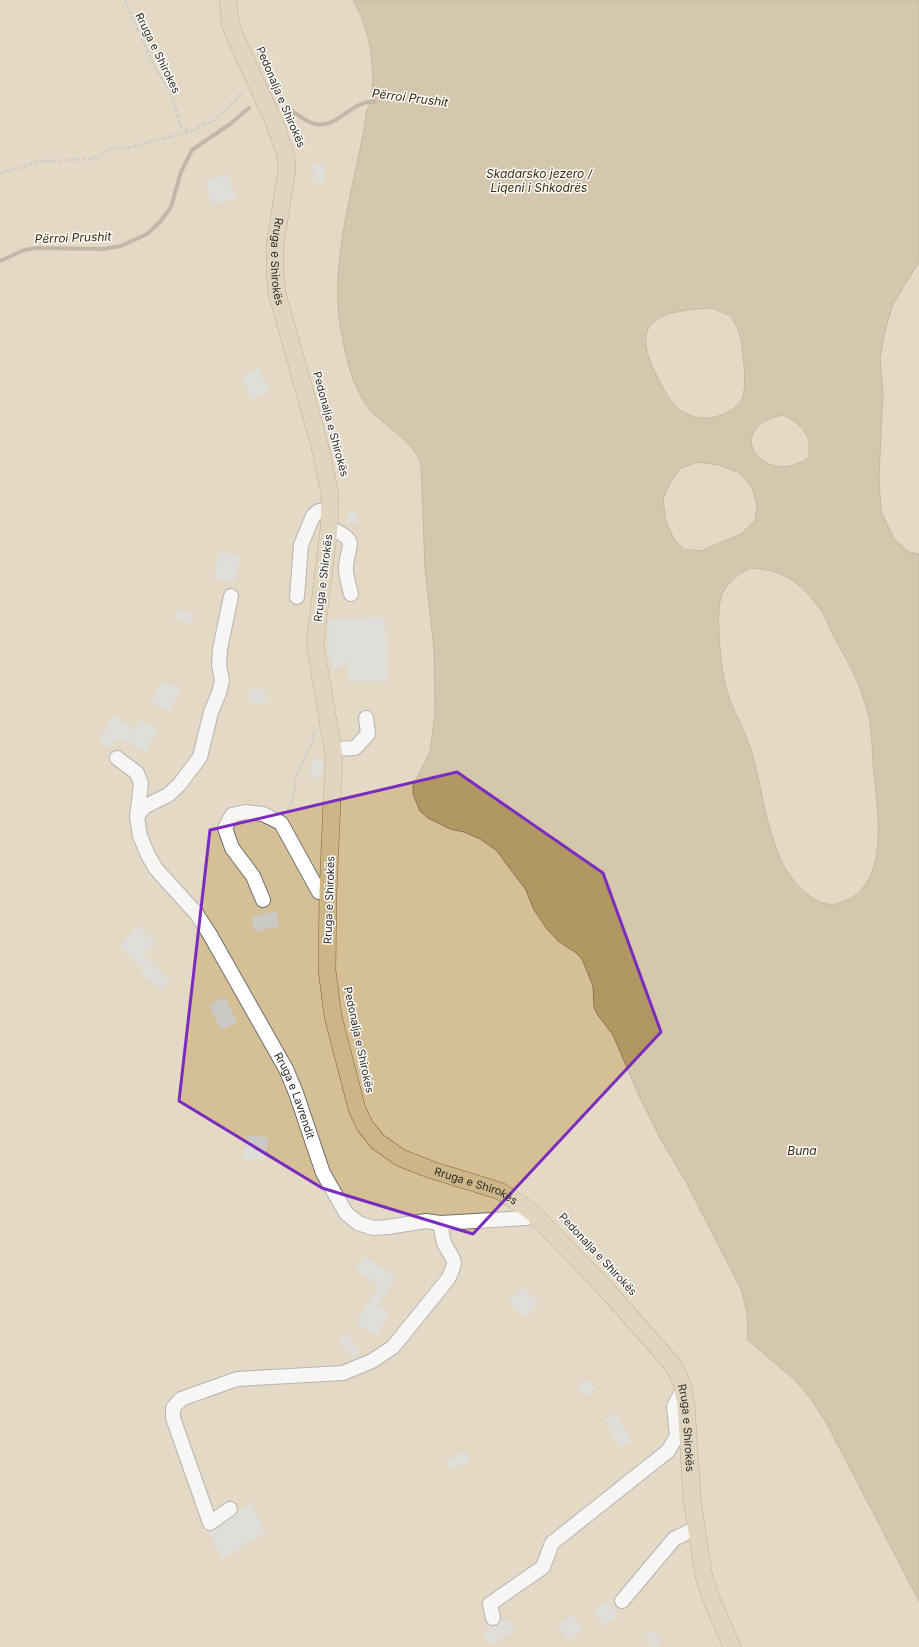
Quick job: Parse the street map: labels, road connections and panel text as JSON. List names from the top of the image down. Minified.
{"streets":{"main road":["Rruga e Shirokës"],"street":["Rruga e Lavrendit"],"path":["Rruga e Shirokes"]},"crossings":[["Rruga e Shirokës","Rruga e Lavrendit"]],"water":["Përroi Prushit","Skadarsko jezero / Liqeni i Shkodrës","Buna"]}
